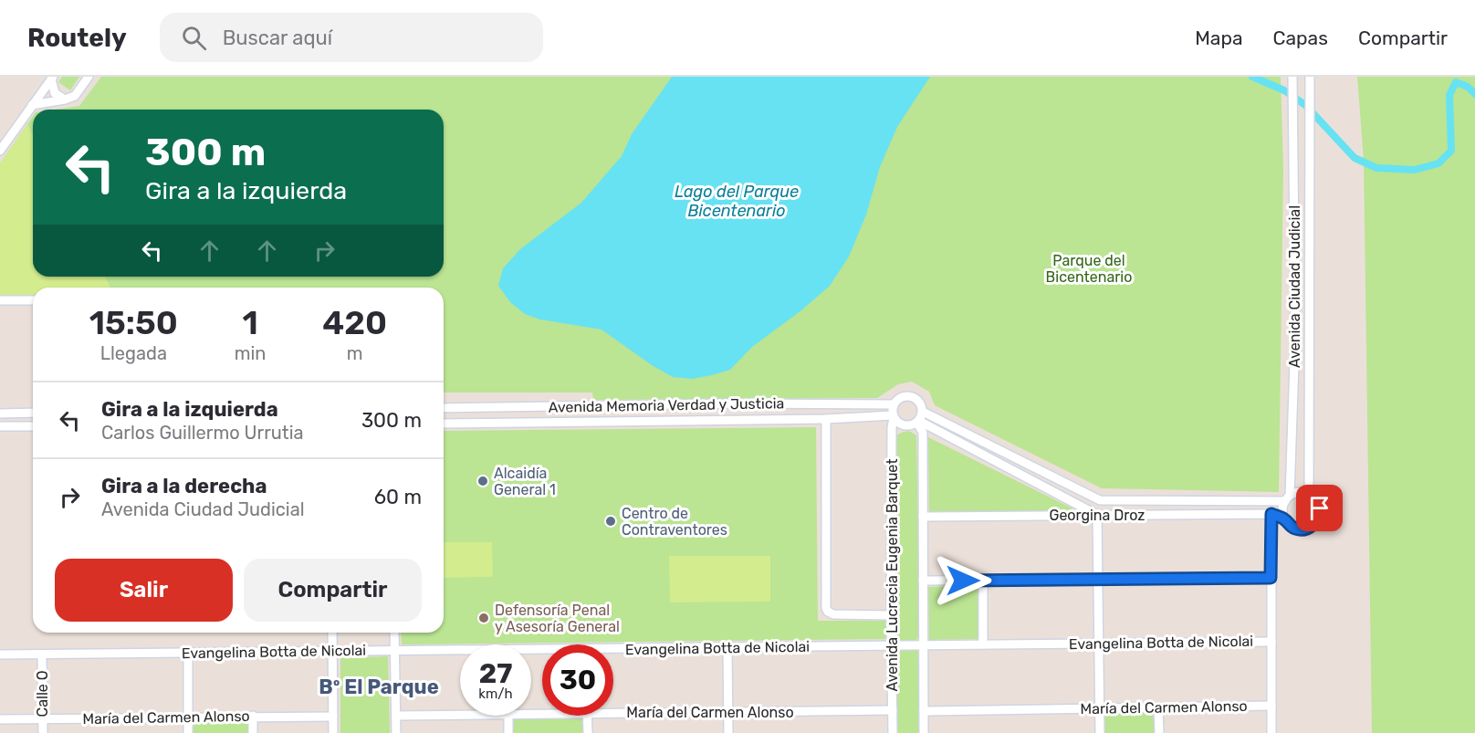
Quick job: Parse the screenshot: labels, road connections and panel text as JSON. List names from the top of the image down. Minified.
{"streets":{"street":["Avenida Ciudad Judicial","Avenida Memoria Verdad y Justicia","Georgina Droz","Avenida Lucrecia Eugenia Barquet","Evangelina Botta de Nicolai","Calle O","María del Carmen Alonso"]},"crossings":[["Avenida Ciudad Judicial","Georgina Droz"],["Avenida Memoria Verdad y Justicia","Georgina Droz"],["Avenida Memoria Verdad y Justicia","Avenida Lucrecia Eugenia Barquet"],["Georgina Droz","Avenida Lucrecia Eugenia Barquet"],["Avenida Lucrecia Eugenia Barquet","Evangelina Botta de Nicolai"],["Avenida Lucrecia Eugenia Barquet","María del Carmen Alonso"],["Evangelina Botta de Nicolai","Calle O"],["Calle O","María del Carmen Alonso"]],"districts":["Bº El Parque"],"water":["Lago del Parque Bicentenario"],"parks":["Parque del Bicentenario"],"places":["Alcaidía General 1","Centro de Contraventores","Defensoría Penal y Asesoría General"],"page":{"header":"Routely","search":"Buscar aquí","nav":["Mapa","Capas","Compartir"],"turn":["300 m","Gira a la izquierda"],"eta":["15:50","Llegada","1","min","420","m"],"list":[{"name":"Gira a la izquierda","note":"Carlos Guillermo Urrutia","value":"300 m"},{"name":"Gira a la derecha","note":"Avenida Ciudad Judicial","value":"60 m"}],"buttons":["Salir","Compartir"],"speed":"27 km/h","limit":"30"}}
